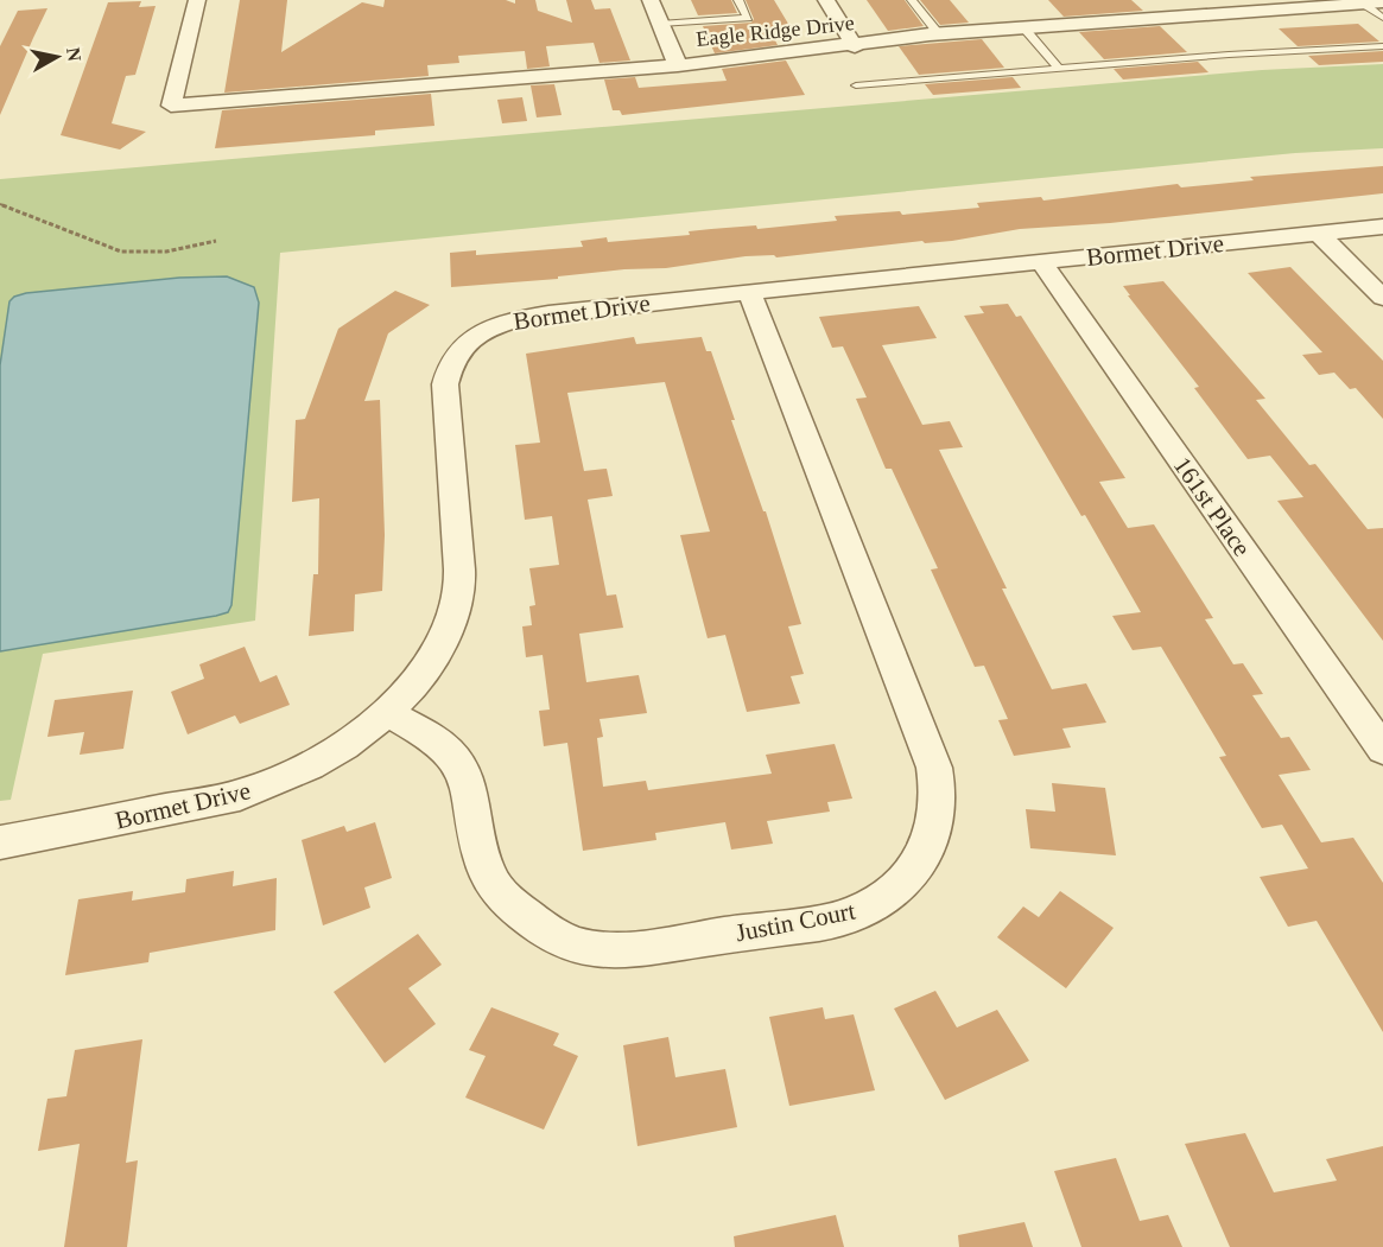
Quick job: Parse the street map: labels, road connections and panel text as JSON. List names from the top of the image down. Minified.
{"streets":{"street":["Eagle Ridge Drive","Bormet Drive","161st Place","Justin Court"]},"crossings":[["Bormet Drive","161st Place"],["Bormet Drive","Justin Court"]],"north":"right"}
